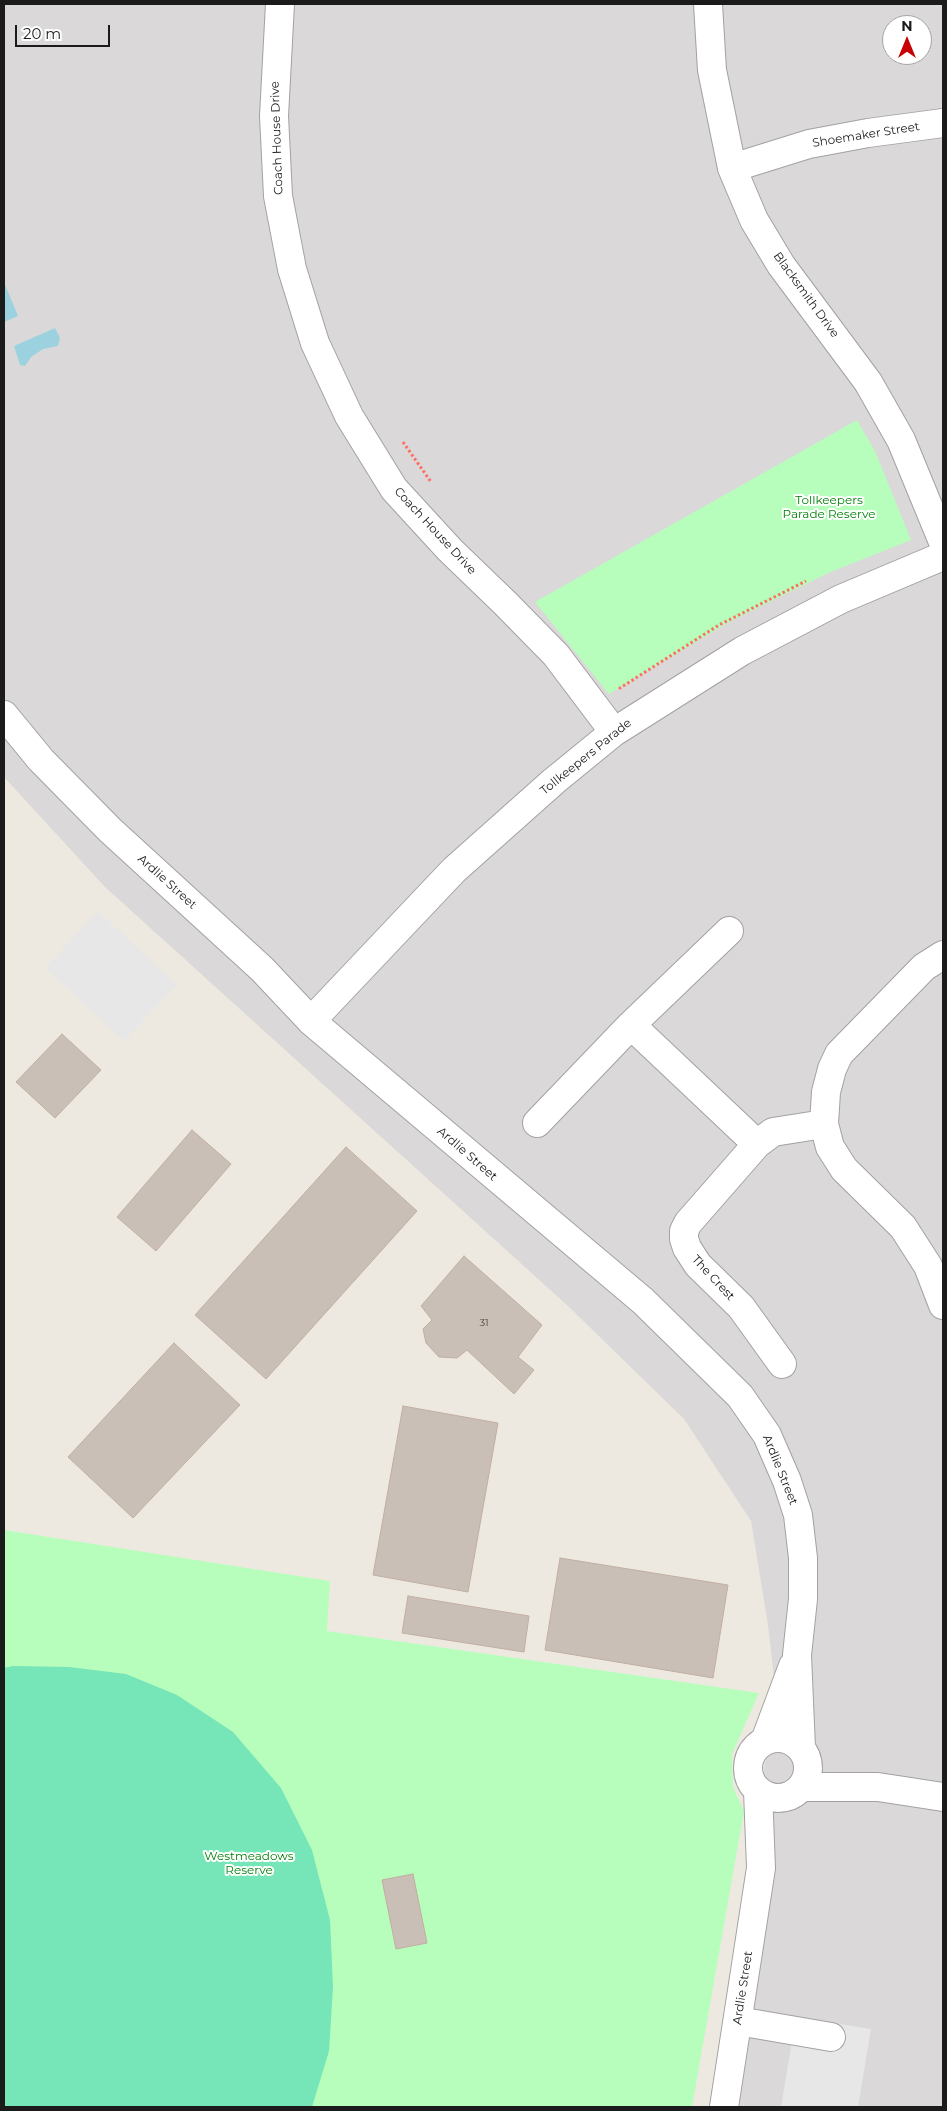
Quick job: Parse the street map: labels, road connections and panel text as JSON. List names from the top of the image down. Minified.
{"streets":{"street":["Shoemaker Street","Coach House Drive","Blacksmith Drive","Tollkeepers Parade","Ardlie Street","The Crest"]},"crossings":[["Shoemaker Street","Blacksmith Drive"],["Coach House Drive","Tollkeepers Parade"],["Tollkeepers Parade","Ardlie Street"]],"parks":["Tollkeepers Parade Reserve","Westmeadows Reserve"],"house_numbers":["31"],"scale_bar":"20 m","north":"top"}
